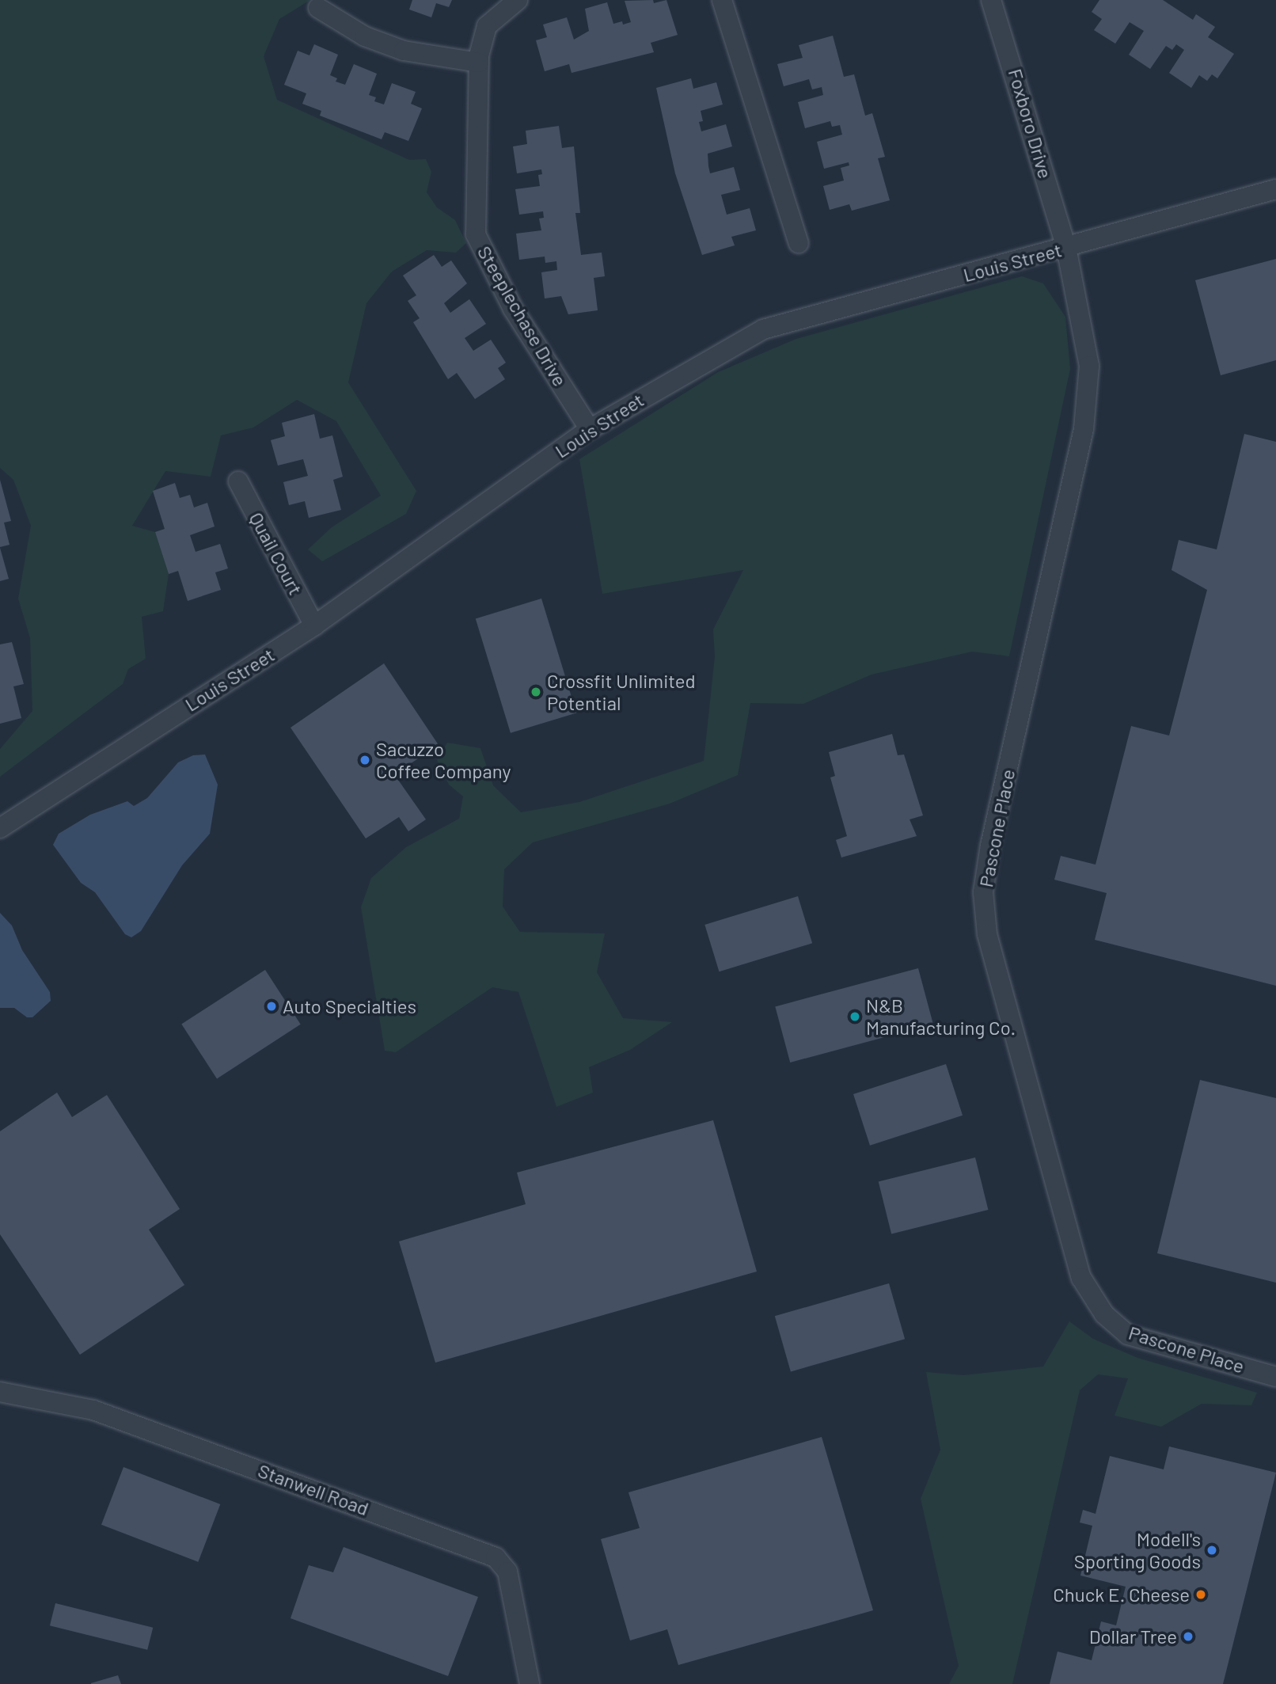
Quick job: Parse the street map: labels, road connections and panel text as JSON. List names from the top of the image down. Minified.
{"streets":{"street":["Foxboro Drive","Louis Street","Steeplechase Drive","Quail Court","Pascone Place","Stanwell Road"]},"crossings":[["Foxboro Drive","Louis Street"],["Foxboro Drive","Pascone Place"],["Louis Street","Steeplechase Drive"],["Louis Street","Quail Court"],["Louis Street","Pascone Place"]],"places":["Crossfit Unlimited Potential","Sacuzzo Coffee Company","Auto Specialties","N&B Manufacturing Co.","Modell's Sporting Goods","Chuck E. Cheese","Dollar Tree"]}
